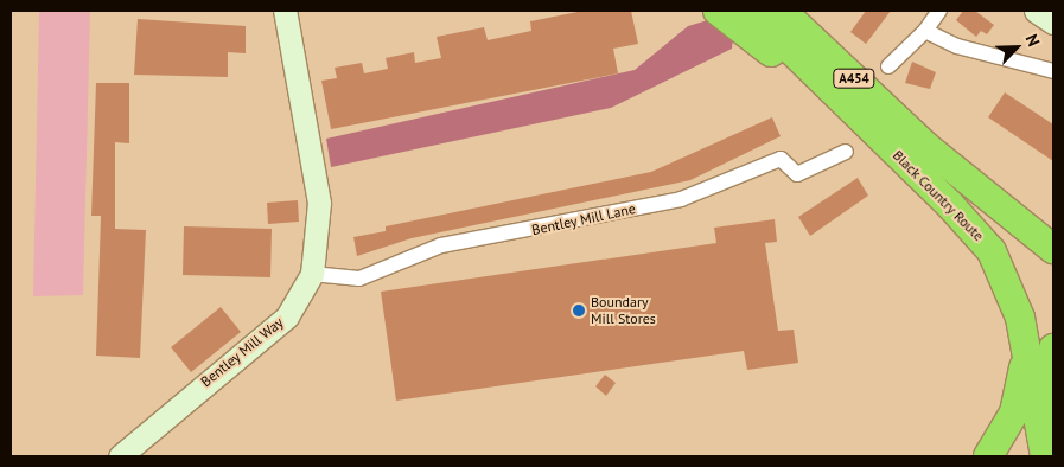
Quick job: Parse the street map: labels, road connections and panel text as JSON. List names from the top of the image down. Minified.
{"streets":{"highway":["A454","Black Country Route"],"street":["Bentley Mill Lane","Bentley Mill Way"]},"crossings":[["Bentley Mill Lane","Bentley Mill Way"]],"places":["Boundary Mill Stores"],"north":"top right"}
